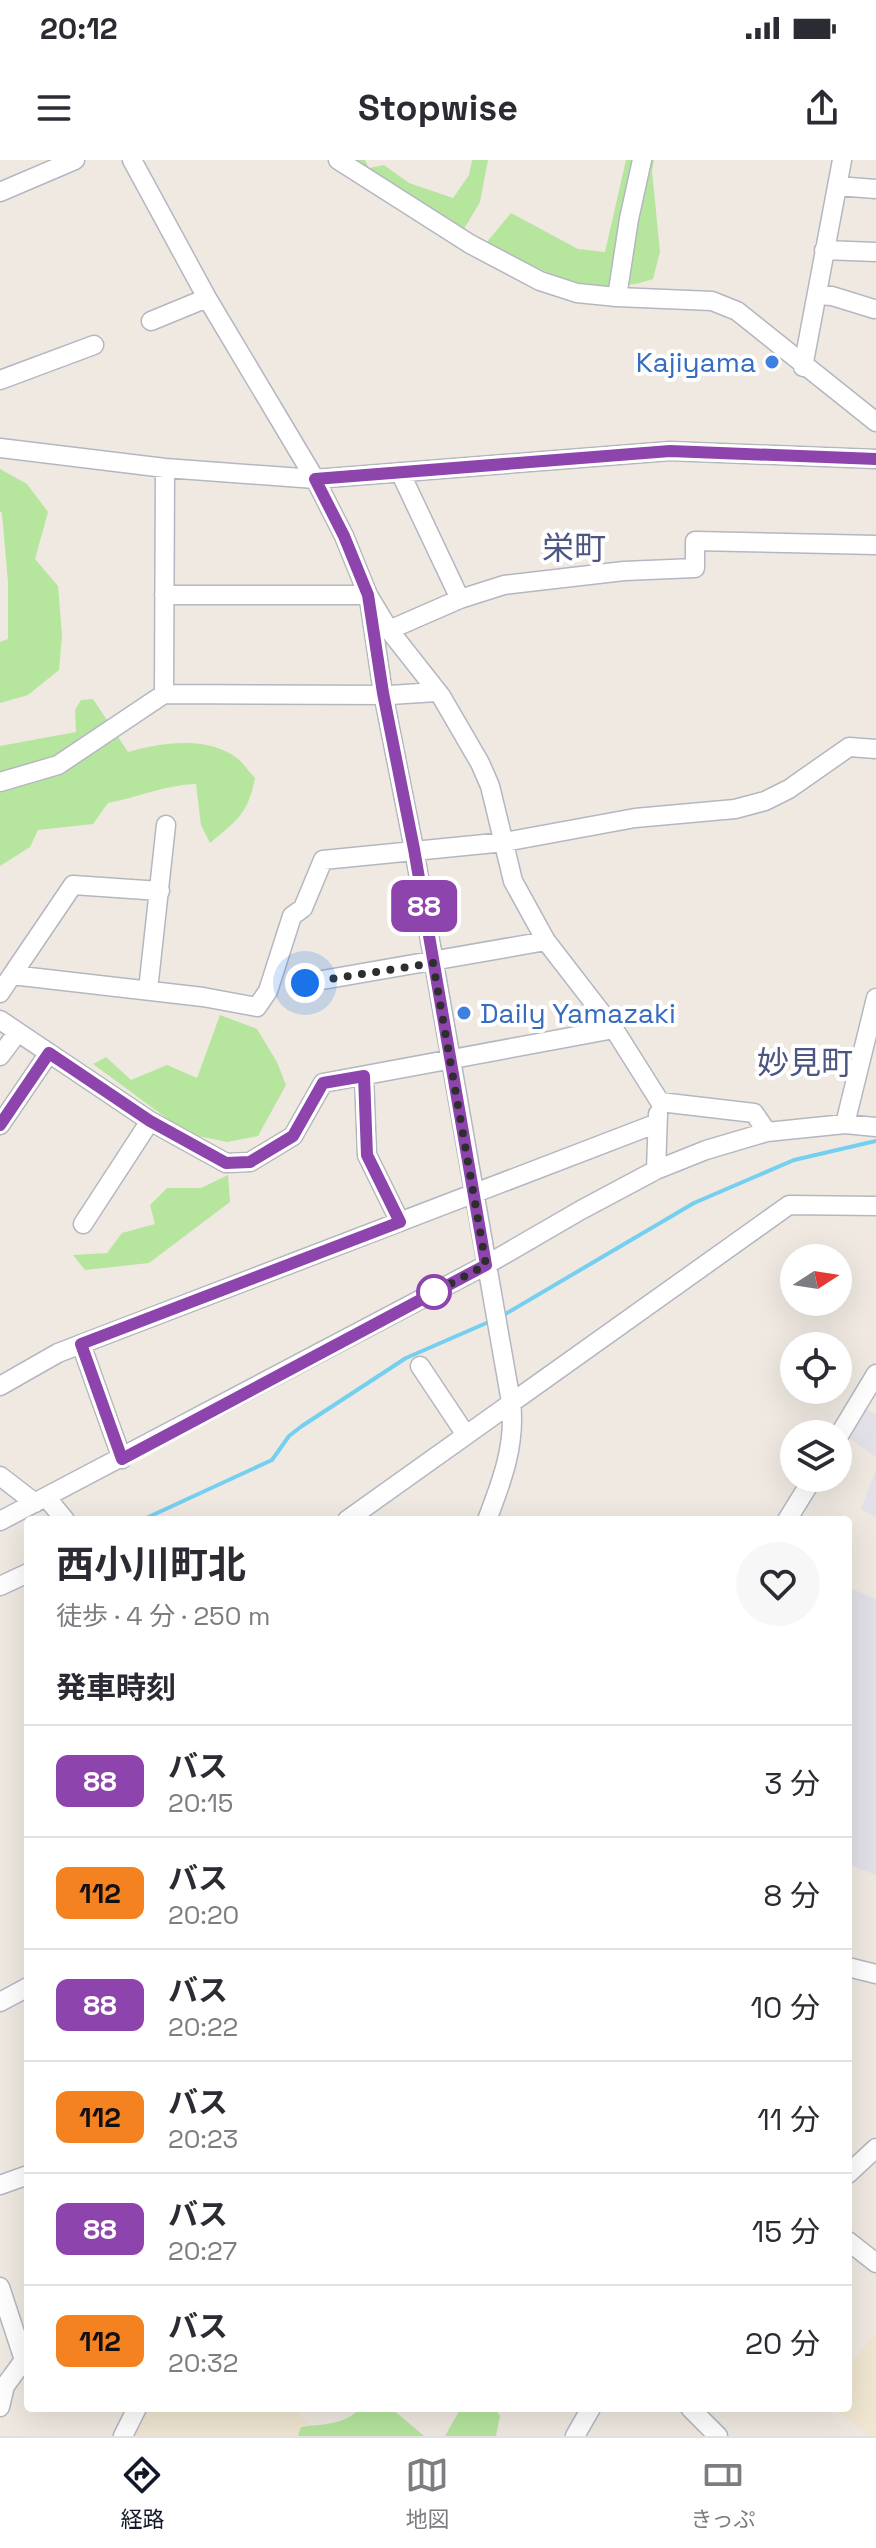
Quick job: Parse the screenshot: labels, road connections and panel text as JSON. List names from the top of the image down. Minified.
{"districts":["栄町","妙見町"],"places":["Kajiyama","Daily Yamazaki"],"lines":["bus line 88"],"north":"right","page":{"status":"20:12","header":"Stopwise","on_map":"88","heading":[["西小川町北","徒歩 · 4 分 · 250 m"],"発車時刻"],"list":[{"mark":"88","name":"バス","note":"20:15","value":"3 分"},{"mark":"112","name":"バス","note":"20:20","value":"8 分"},{"mark":"88","name":"バス","note":"20:22","value":"10 分"},{"mark":"112","name":"バス","note":"20:23","value":"11 分"},{"mark":"88","name":"バス","note":"20:27","value":"15 分"},{"mark":"112","name":"バス","note":"20:32","value":"20 分"}],"tabs":["経路","地図","きっぷ"]}}
